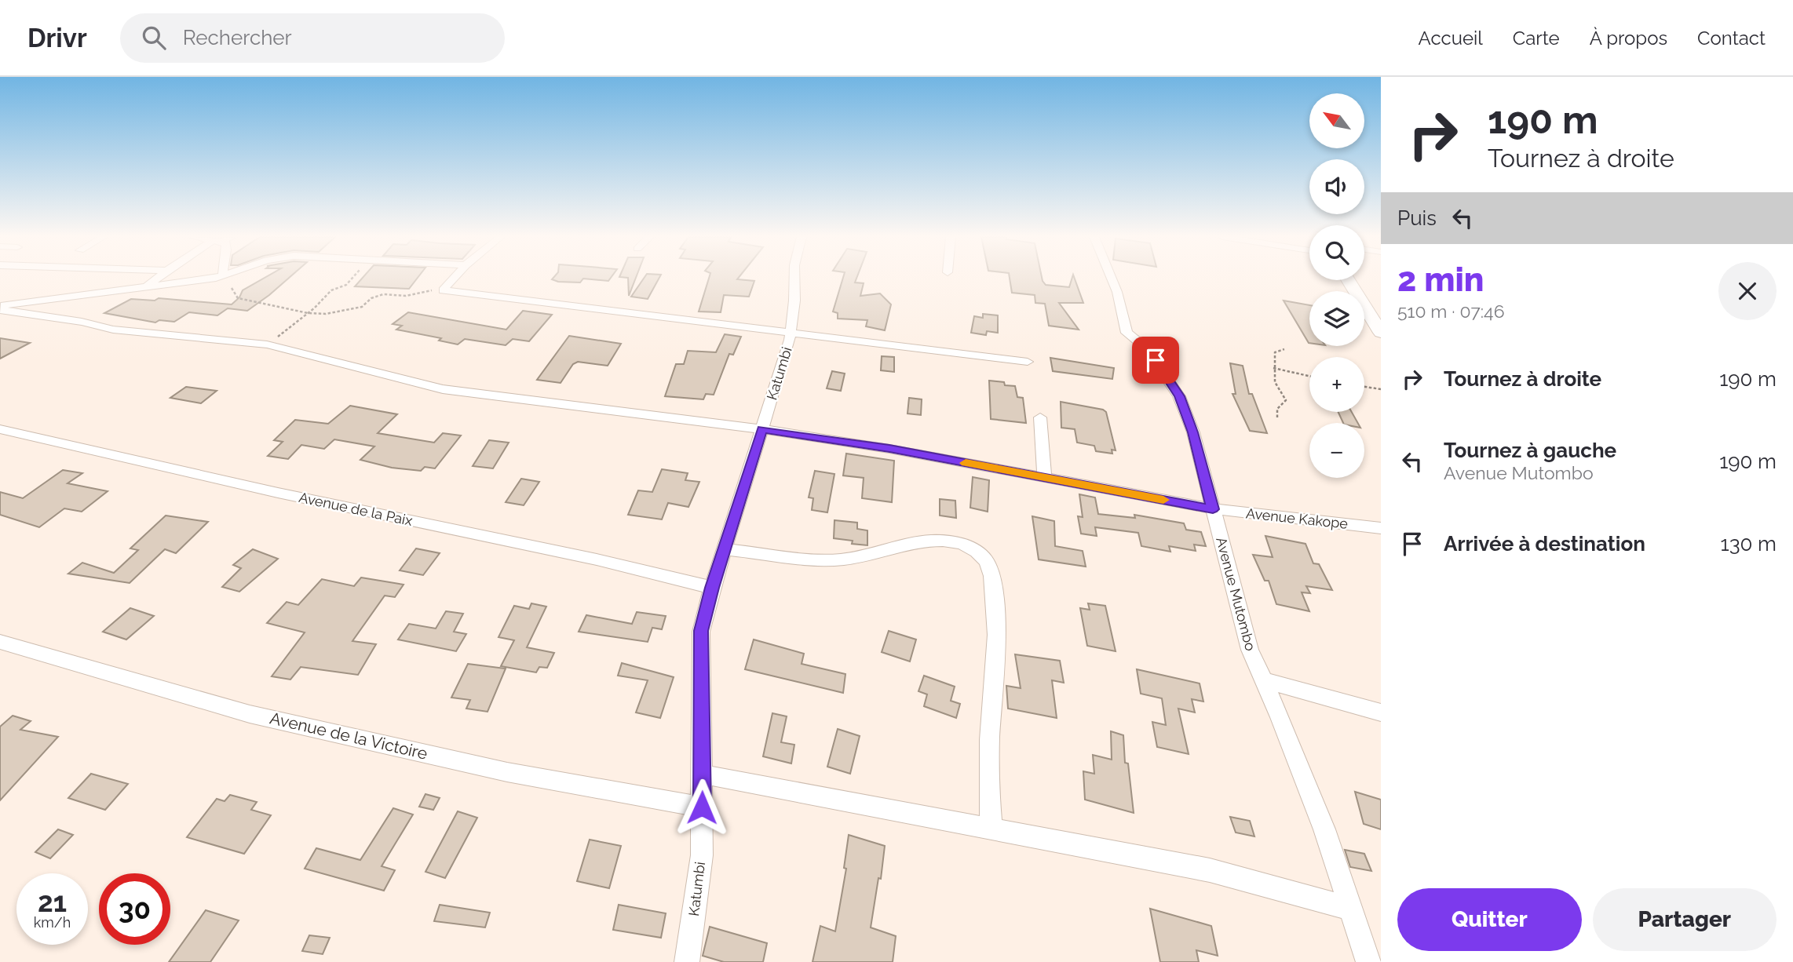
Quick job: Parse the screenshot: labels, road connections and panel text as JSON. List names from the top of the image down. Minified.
{"streets":{"street":["Katumbi","Avenue de la Paix","Avenue Kakope","Avenue Mutombo","Avenue de la Victoire"]},"crossings":[["Katumbi","Avenue de la Paix"],["Katumbi","Avenue Kakope"],["Katumbi","Avenue de la Victoire"],["Avenue Kakope","Avenue Mutombo"]],"north":"top left","page":{"header":"Drivr","search":"Rechercher","nav":["Accueil","Carte","À propos","Contact"],"turn":["190 m","Tournez à droite"],"map_buttons":["+","−"],"then":"Puis","heading":["2 min","510 m · 07:46"],"list":[{"name":"Tournez à droite","value":"190 m"},{"name":"Tournez à gauche","note":"Avenue Mutombo","value":"190 m"},{"name":"Arrivée à destination","value":"130 m"}],"speed":"21 km/h","limit":"30","buttons":["Quitter","Partager"]}}
